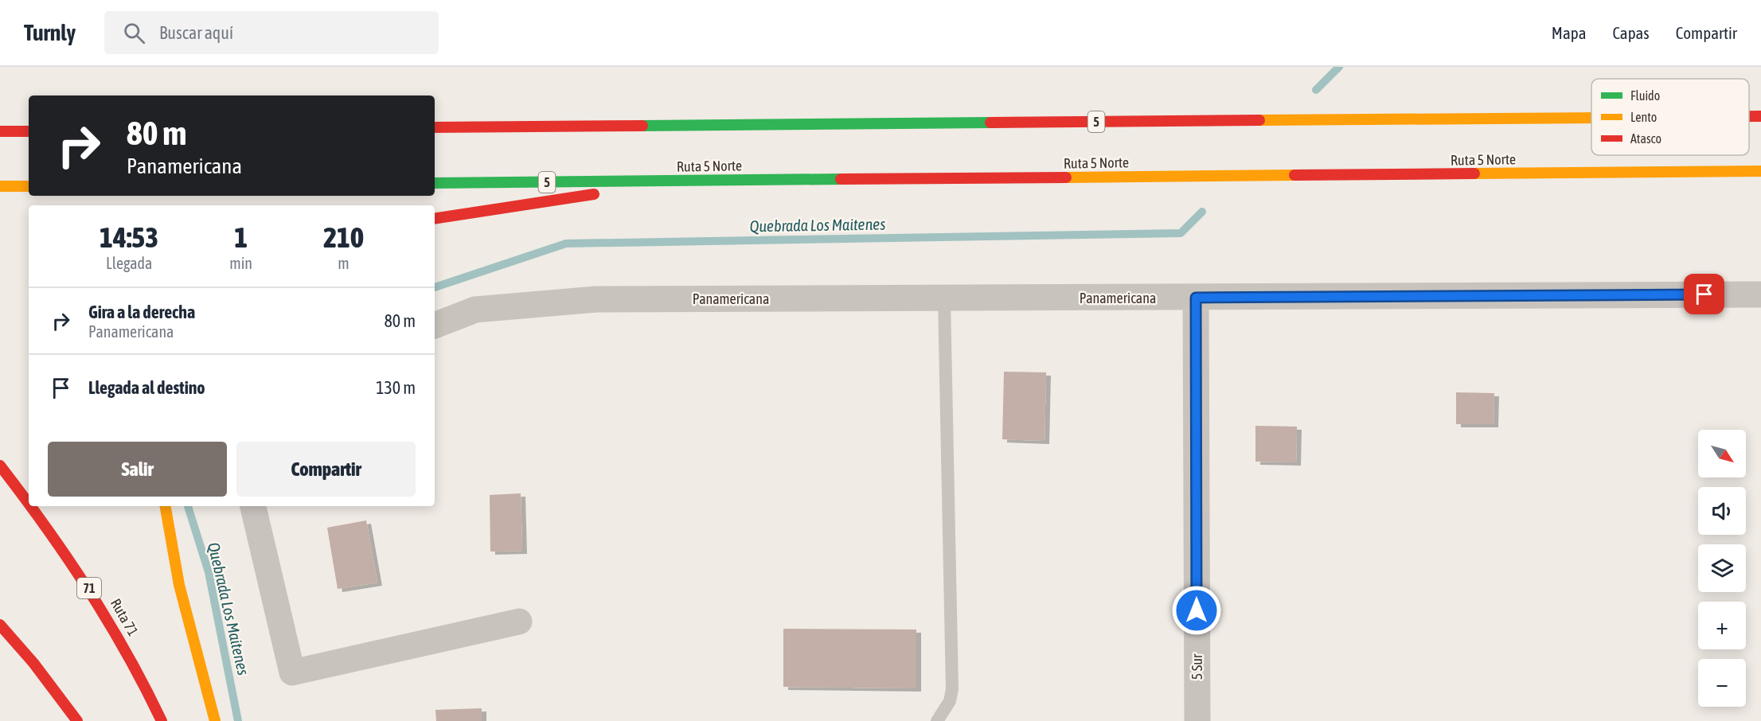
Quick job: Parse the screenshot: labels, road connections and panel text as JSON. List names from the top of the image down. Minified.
{"streets":{"main road":["5","Ruta 5 Norte","71","Ruta 71"],"street":["Panamericana","5 Sur"]},"crossings":[["Panamericana","5 Sur"]],"water":["Quebrada Los Maitenes"],"legend":["Fluido","Lento","Atasco"],"north":"bottom right","page":{"header":"Turnly","search":"Buscar aquí","nav":["Mapa","Capas","Compartir"],"turn":["80 m","Panamericana"],"eta":["14:53","Llegada","1","min","210","m"],"list":[{"name":"Gira a la derecha","note":"Panamericana","value":"80 m"},{"name":"Llegada al destino","value":"130 m"}],"map_buttons":["+","−"],"buttons":["Salir","Compartir"]}}
